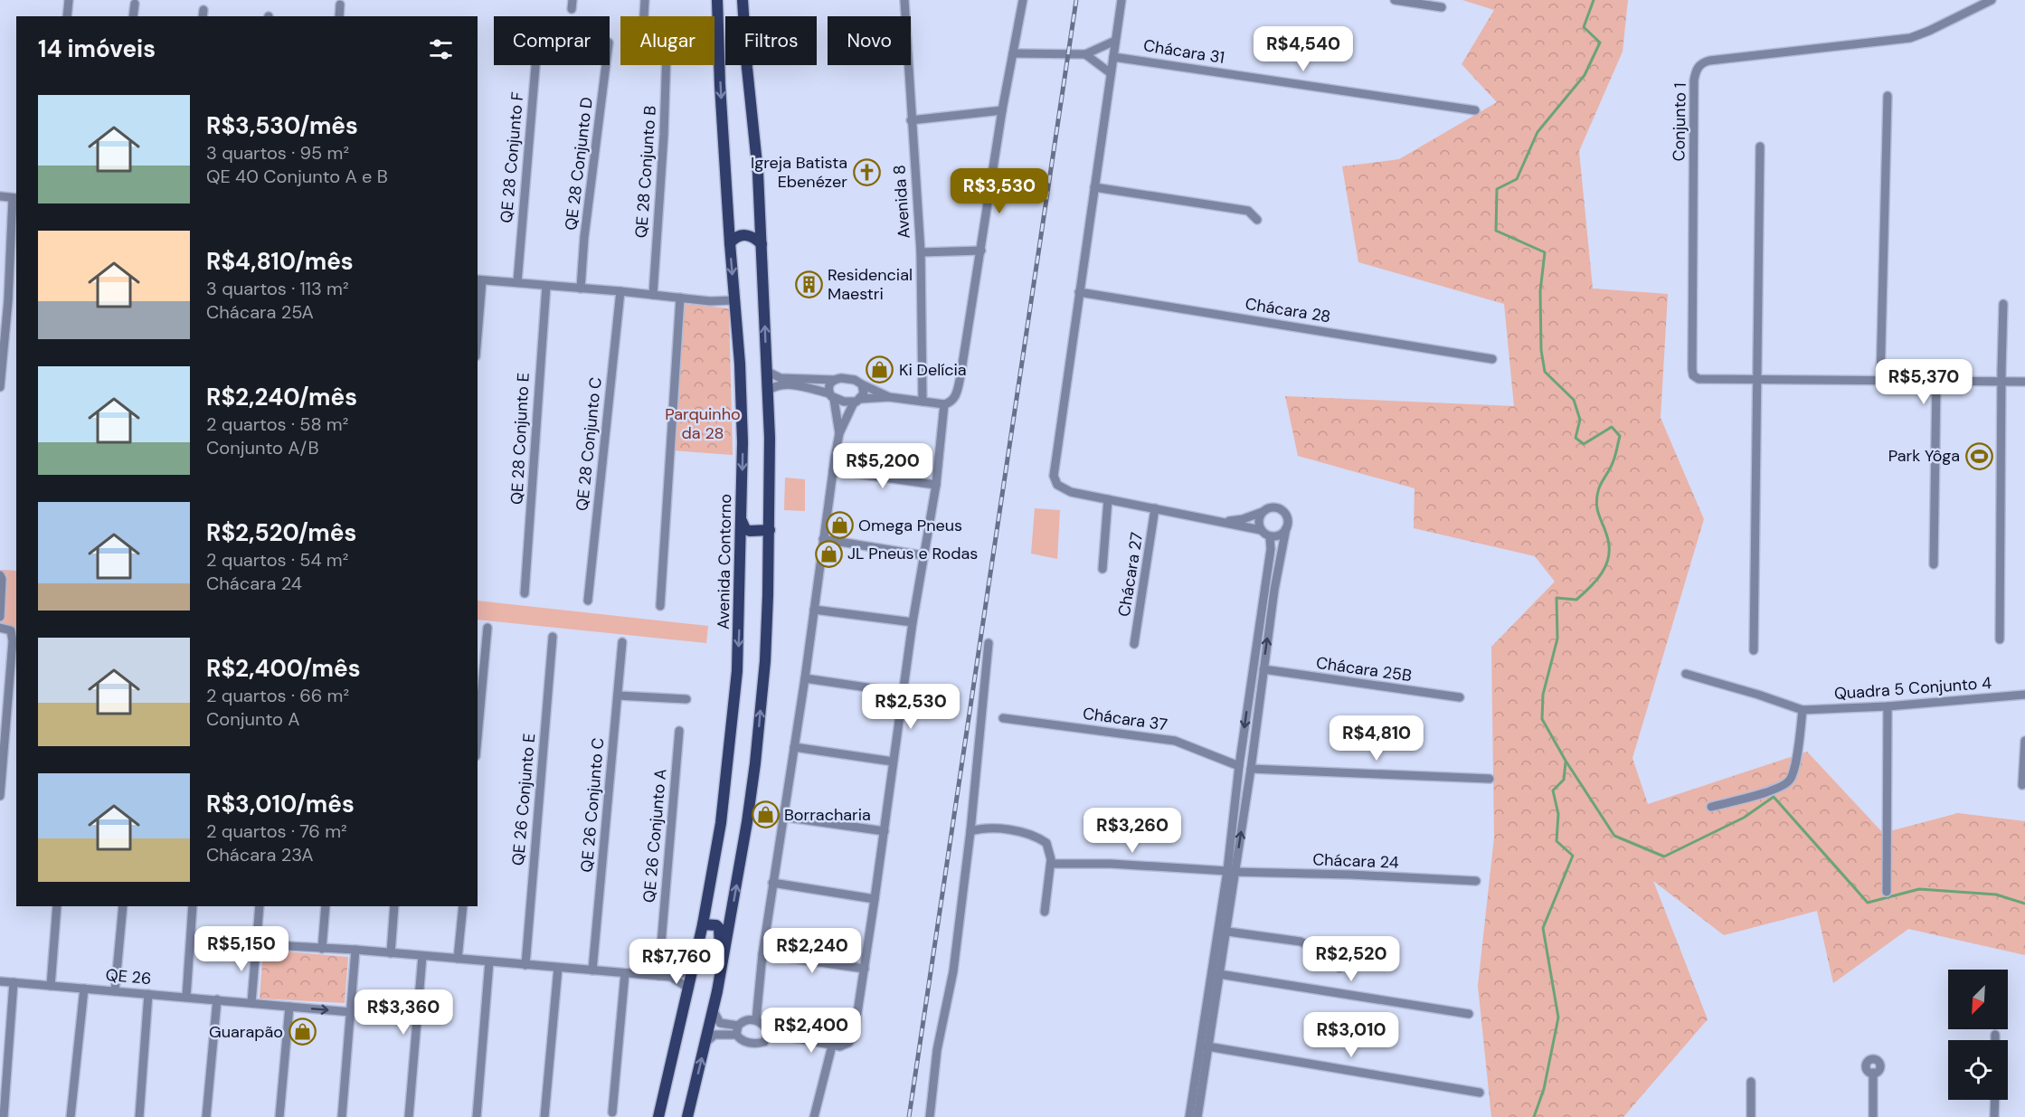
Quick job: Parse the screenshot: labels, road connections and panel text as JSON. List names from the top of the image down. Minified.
{"streets":{"main road":["Avenida Contorno"],"street":["Chácara 31","Conjunto 1","QE 28 Conjunto F","QE 28 Conjunto D","QE 28 Conjunto B","Avenida 8","Chácara 28","QE 28 Conjunto E","QE 28 Conjunto C","Chácara 27","Chácara 25B","Quadra 5 Conjunto 4","Chácara 37","QE 26 Conjunto E","QE 26 Conjunto C","QE 26 Conjunto A","Chácara 24","QE 26"]},"parks":["Parquinho da 28"],"places":{"church":["Igreja Batista Ebenézer"],"building":["Residencial Maestri"],"shop":["Ki Delícia","Omega Pneus","JL Pneus e Rodas","Borracharia","Guarapão"],"sports":["Park Yôga"]},"north":"bottom left","page":{"chip":["Comprar","Alugar","Filtros","Novo"],"heading":"14 imóveis","price":["R$4,540","R$3,530","R$5,370","R$5,200","R$2,530","R$4,810","R$3,260","R$5,150","R$2,240","R$2,520","R$7,760","R$3,360","R$2,400","R$3,010"],"list":[{"name":"R$3,530/mês","note":"3 quartos · 95 m² · QE 40 Conjunto A e B"},{"name":"R$4,810/mês","note":"3 quartos · 113 m² · Chácara 25A"},{"name":"R$2,240/mês","note":"2 quartos · 58 m² · Conjunto A/B"},{"name":"R$2,520/mês","note":"2 quartos · 54 m² · Chácara 24"},{"name":"R$2,400/mês","note":"2 quartos · 66 m² · Conjunto A"},{"name":"R$3,010/mês","note":"2 quartos · 76 m² · Chácara 23A"}]}}
